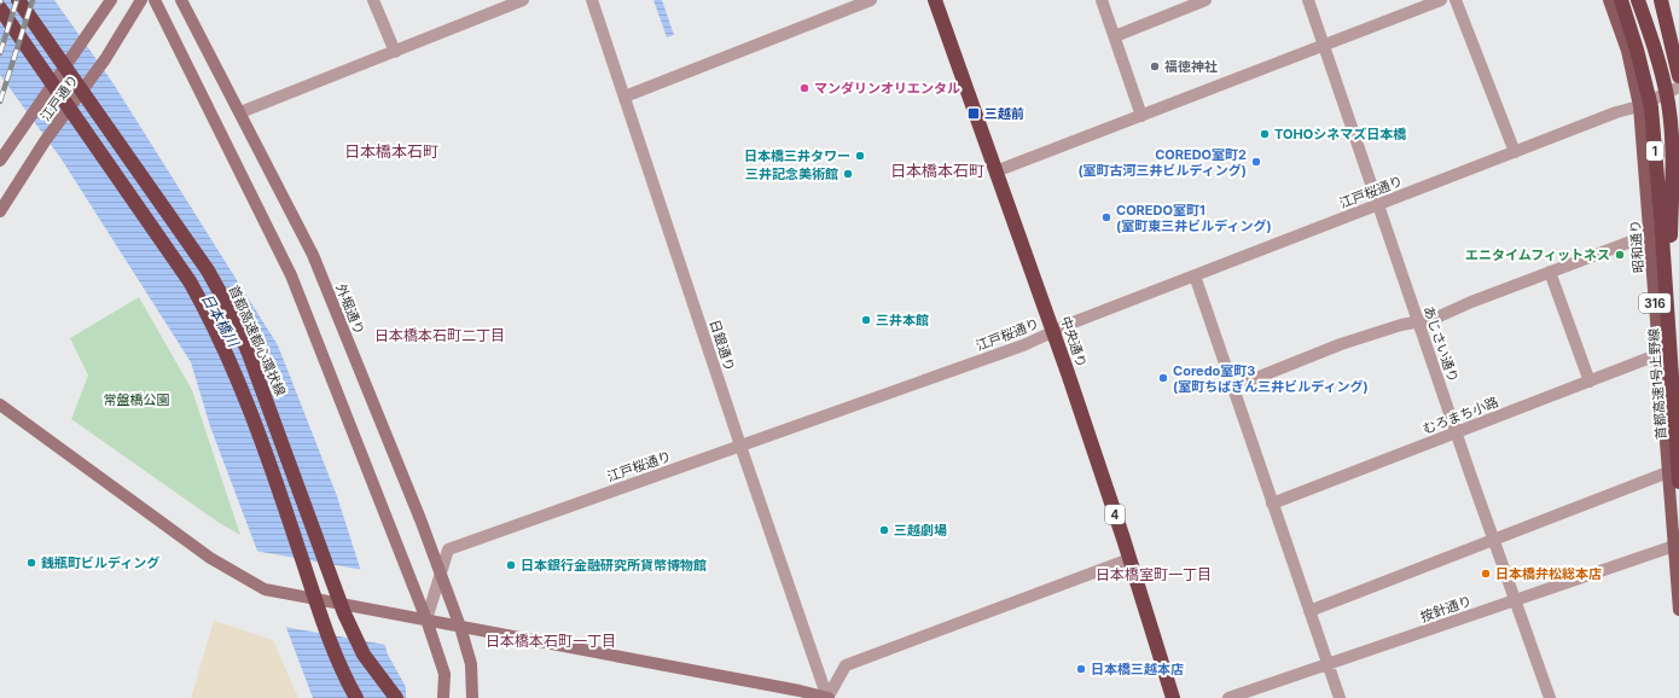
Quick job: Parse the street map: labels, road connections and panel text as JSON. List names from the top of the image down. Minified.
{"streets":{"highway":["1","首都高速都心環状線","中央通り","首都高速1号上野線","4"],"main road":["江戸通り","昭和通り","316","外堀通り"],"street":["江戸桜通り","あじさい通り","日銀通り","むろまち小路","按針通り"]},"crossings":[["江戸桜通り","昭和通り"],["江戸桜通り","外堀通り"],["江戸桜通り","中央通り"],["江戸桜通り","あじさい通り"],["江戸桜通り","日銀通り"],["昭和通り","むろまち小路"],["昭和通り","按針通り"],["あじさい通り","むろまち小路"],["あじさい通り","按針通り"]],"districts":["日本橋本石町","日本橋本石町","日本橋本石町二丁目","日本橋室町一丁目","日本橋本石町一丁目"],"water":["日本橋川"],"parks":["常盤橋公園"],"places":{"other":["福徳神社","マンダリンオリエンタル","TOHOシネマズ日本橋","日本橋三井タワー","COREDO室町2 (室町古河三井ビルディング)","三井記念美術館","COREDO室町1 (室町東三井ビルディング)","エニタイムフィットネス","三井本館","Coredo室町3 (室町ちばぎん三井ビルディング)","三越劇場","銭瓶町ビルディング","日本銀行金融研究所貨幣博物館","日本橋弁松総本店","日本橋三越本店"],"transit":["三越前"]}}
